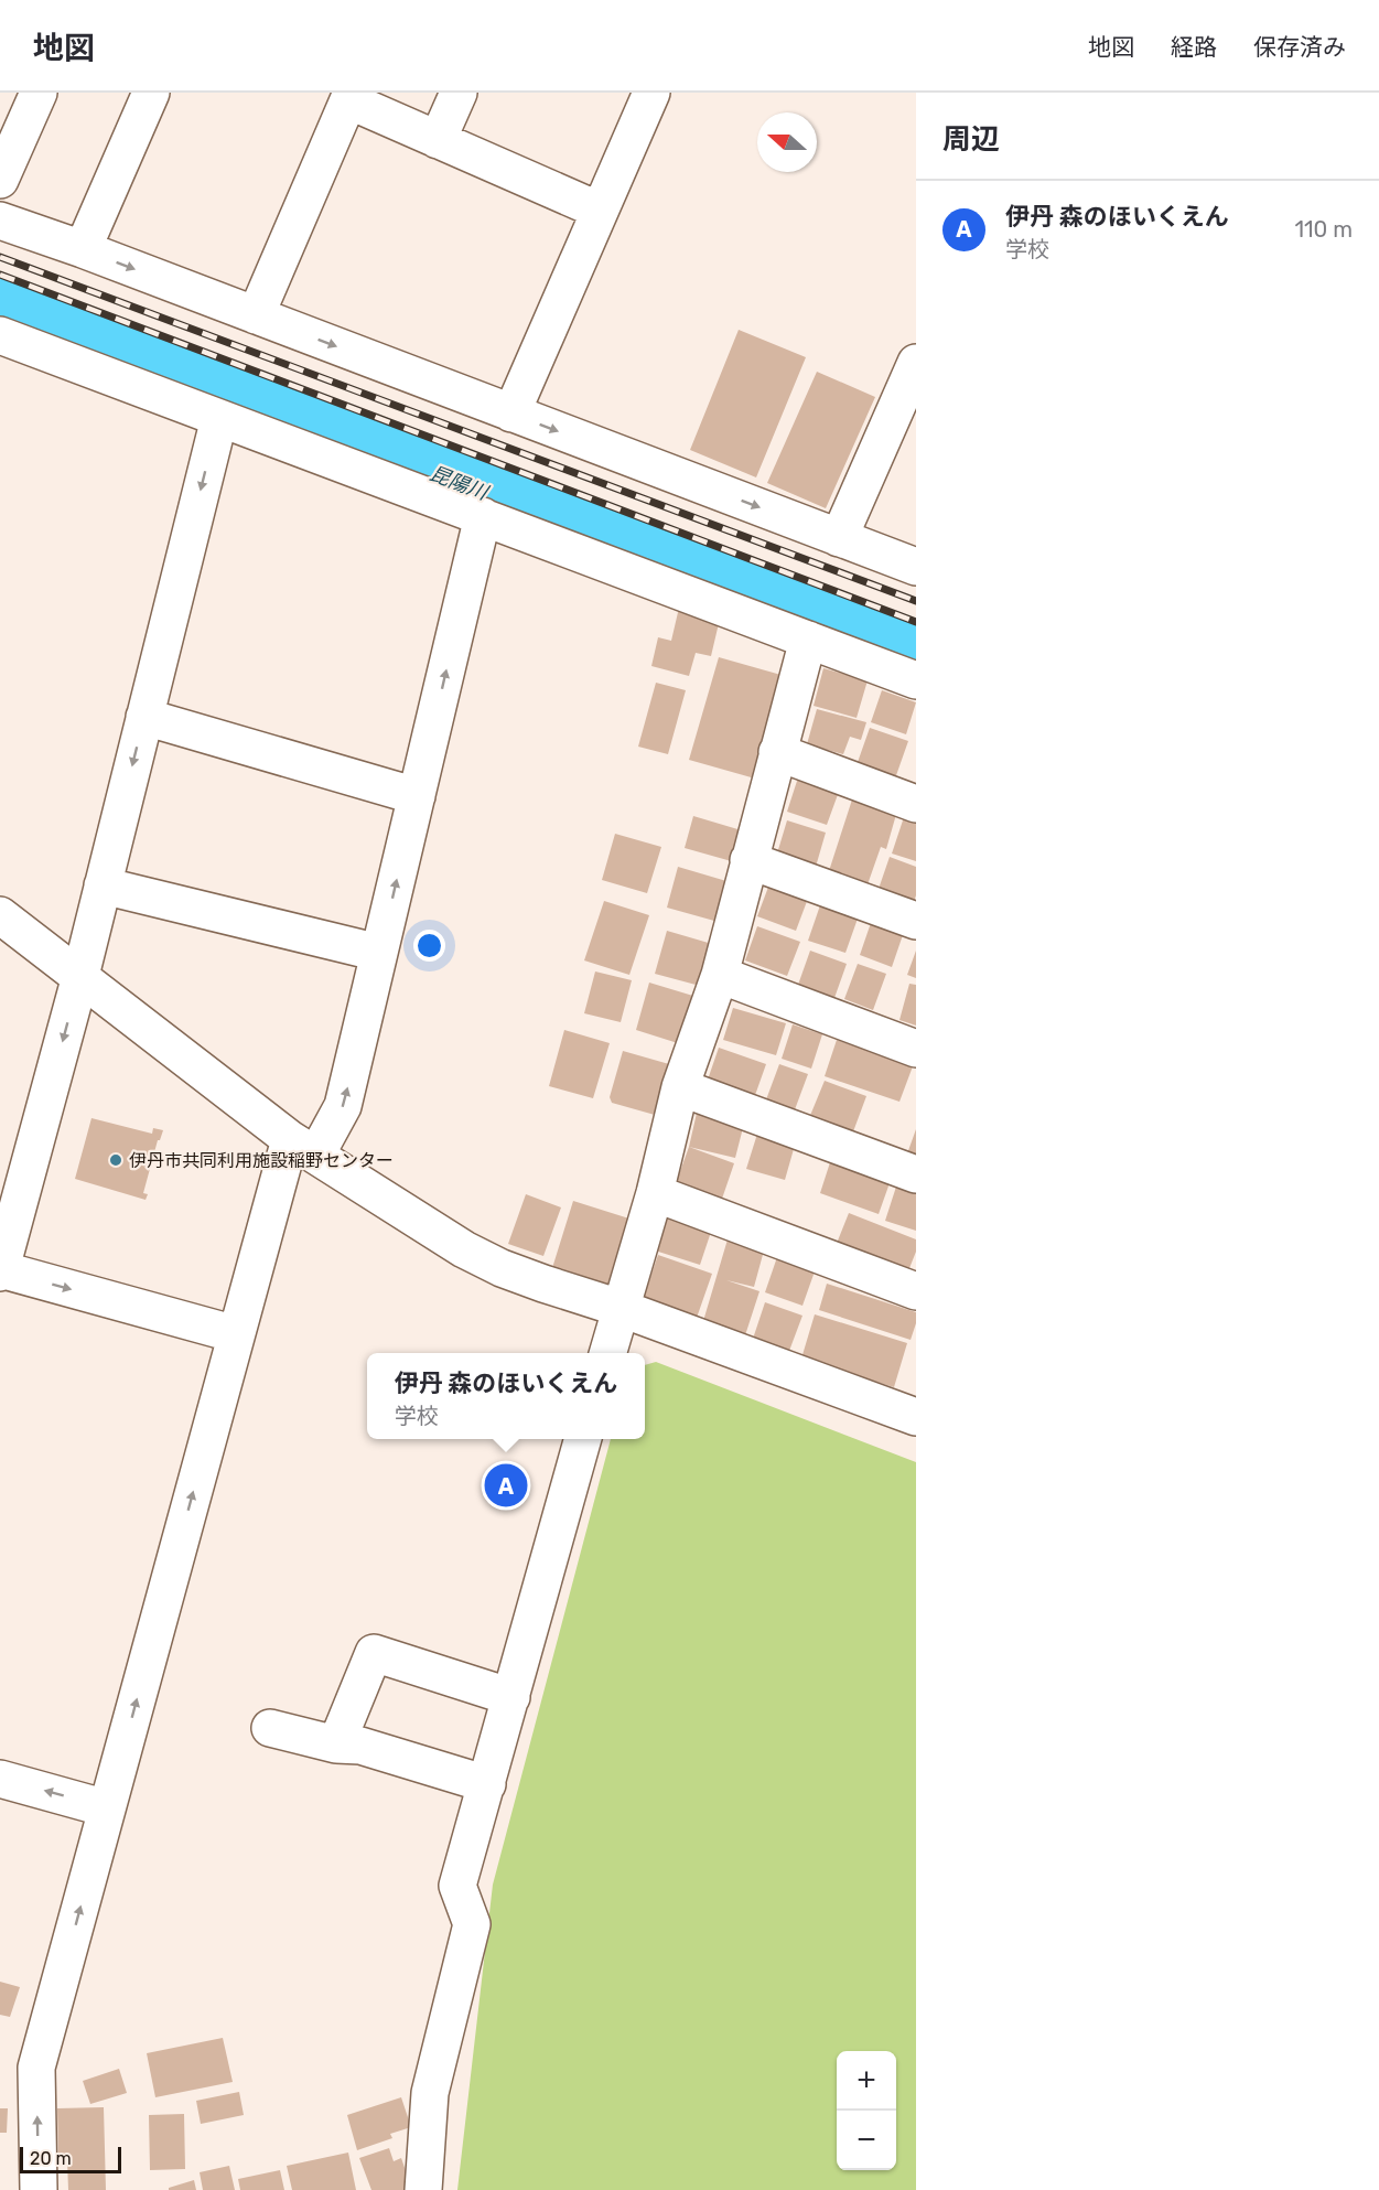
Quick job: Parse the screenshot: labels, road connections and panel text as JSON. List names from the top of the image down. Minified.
{"water":["昆陽川"],"places":["伊丹市共同利用施設稲野センター"],"scale_bar":"20 m","north":"left","page":{"header":"地図","nav":["地図","経路","保存済み"],"heading":"周辺","list":[{"mark":"A","name":"伊丹 森のほいくえん","note":"学校","value":"110 m"}],"popup":["伊丹 森のほいくえん","学校"],"pins":"A","map_buttons":["+","−"],"scale":"20 m"}}
